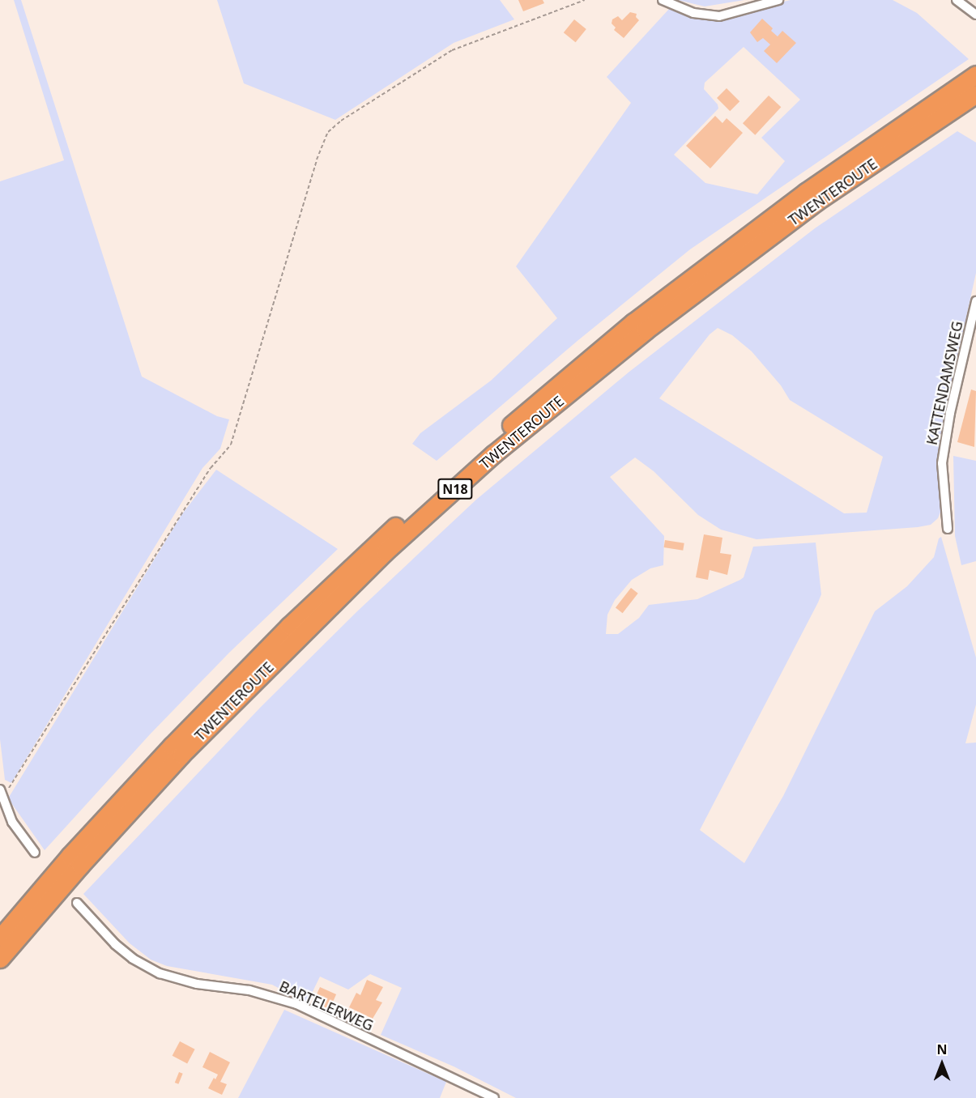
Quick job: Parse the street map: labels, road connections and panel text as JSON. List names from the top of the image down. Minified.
{"streets":{"highway":["TWENTEROUTE","N18"],"street":["KATTENDAMSWEG","BARTELERWEG"]},"north":"top"}
